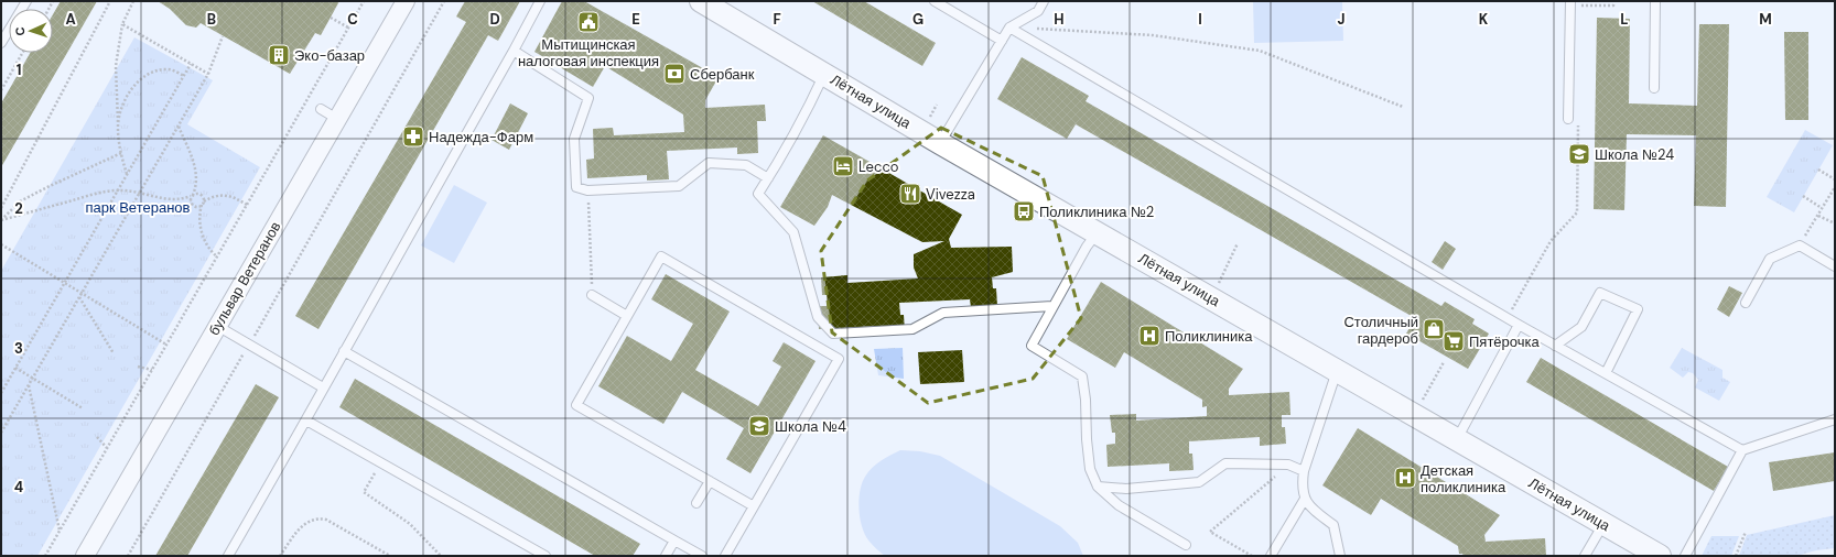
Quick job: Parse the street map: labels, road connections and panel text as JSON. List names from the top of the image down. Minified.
{"streets":{"street":["Лётная улица","бульвар Ветеранов"]},"parks":["парк Ветеранов"],"places":{"public building":["Мытищинская налоговая инспекция"],"building":["Эко-базар"],"bank":["Сбербанк"],"pharmacy":["Надежда-Фарм"],"school or university":["Школа №24","Школа №4"],"hotel":["Lecco"],"restaurant":["Vivezza"],"bus stop":["Поликлиника №2"],"shop":["Столичный гардероб"],"hospital":["Поликлиника","Детская поликлиника"],"supermarket":["Пятёрочка"]},"north":"left","grid":{"columns":["A","B","C","D","E","F","G","H","I","J","K","L","M"],"rows":["1","2","3","4"]}}
